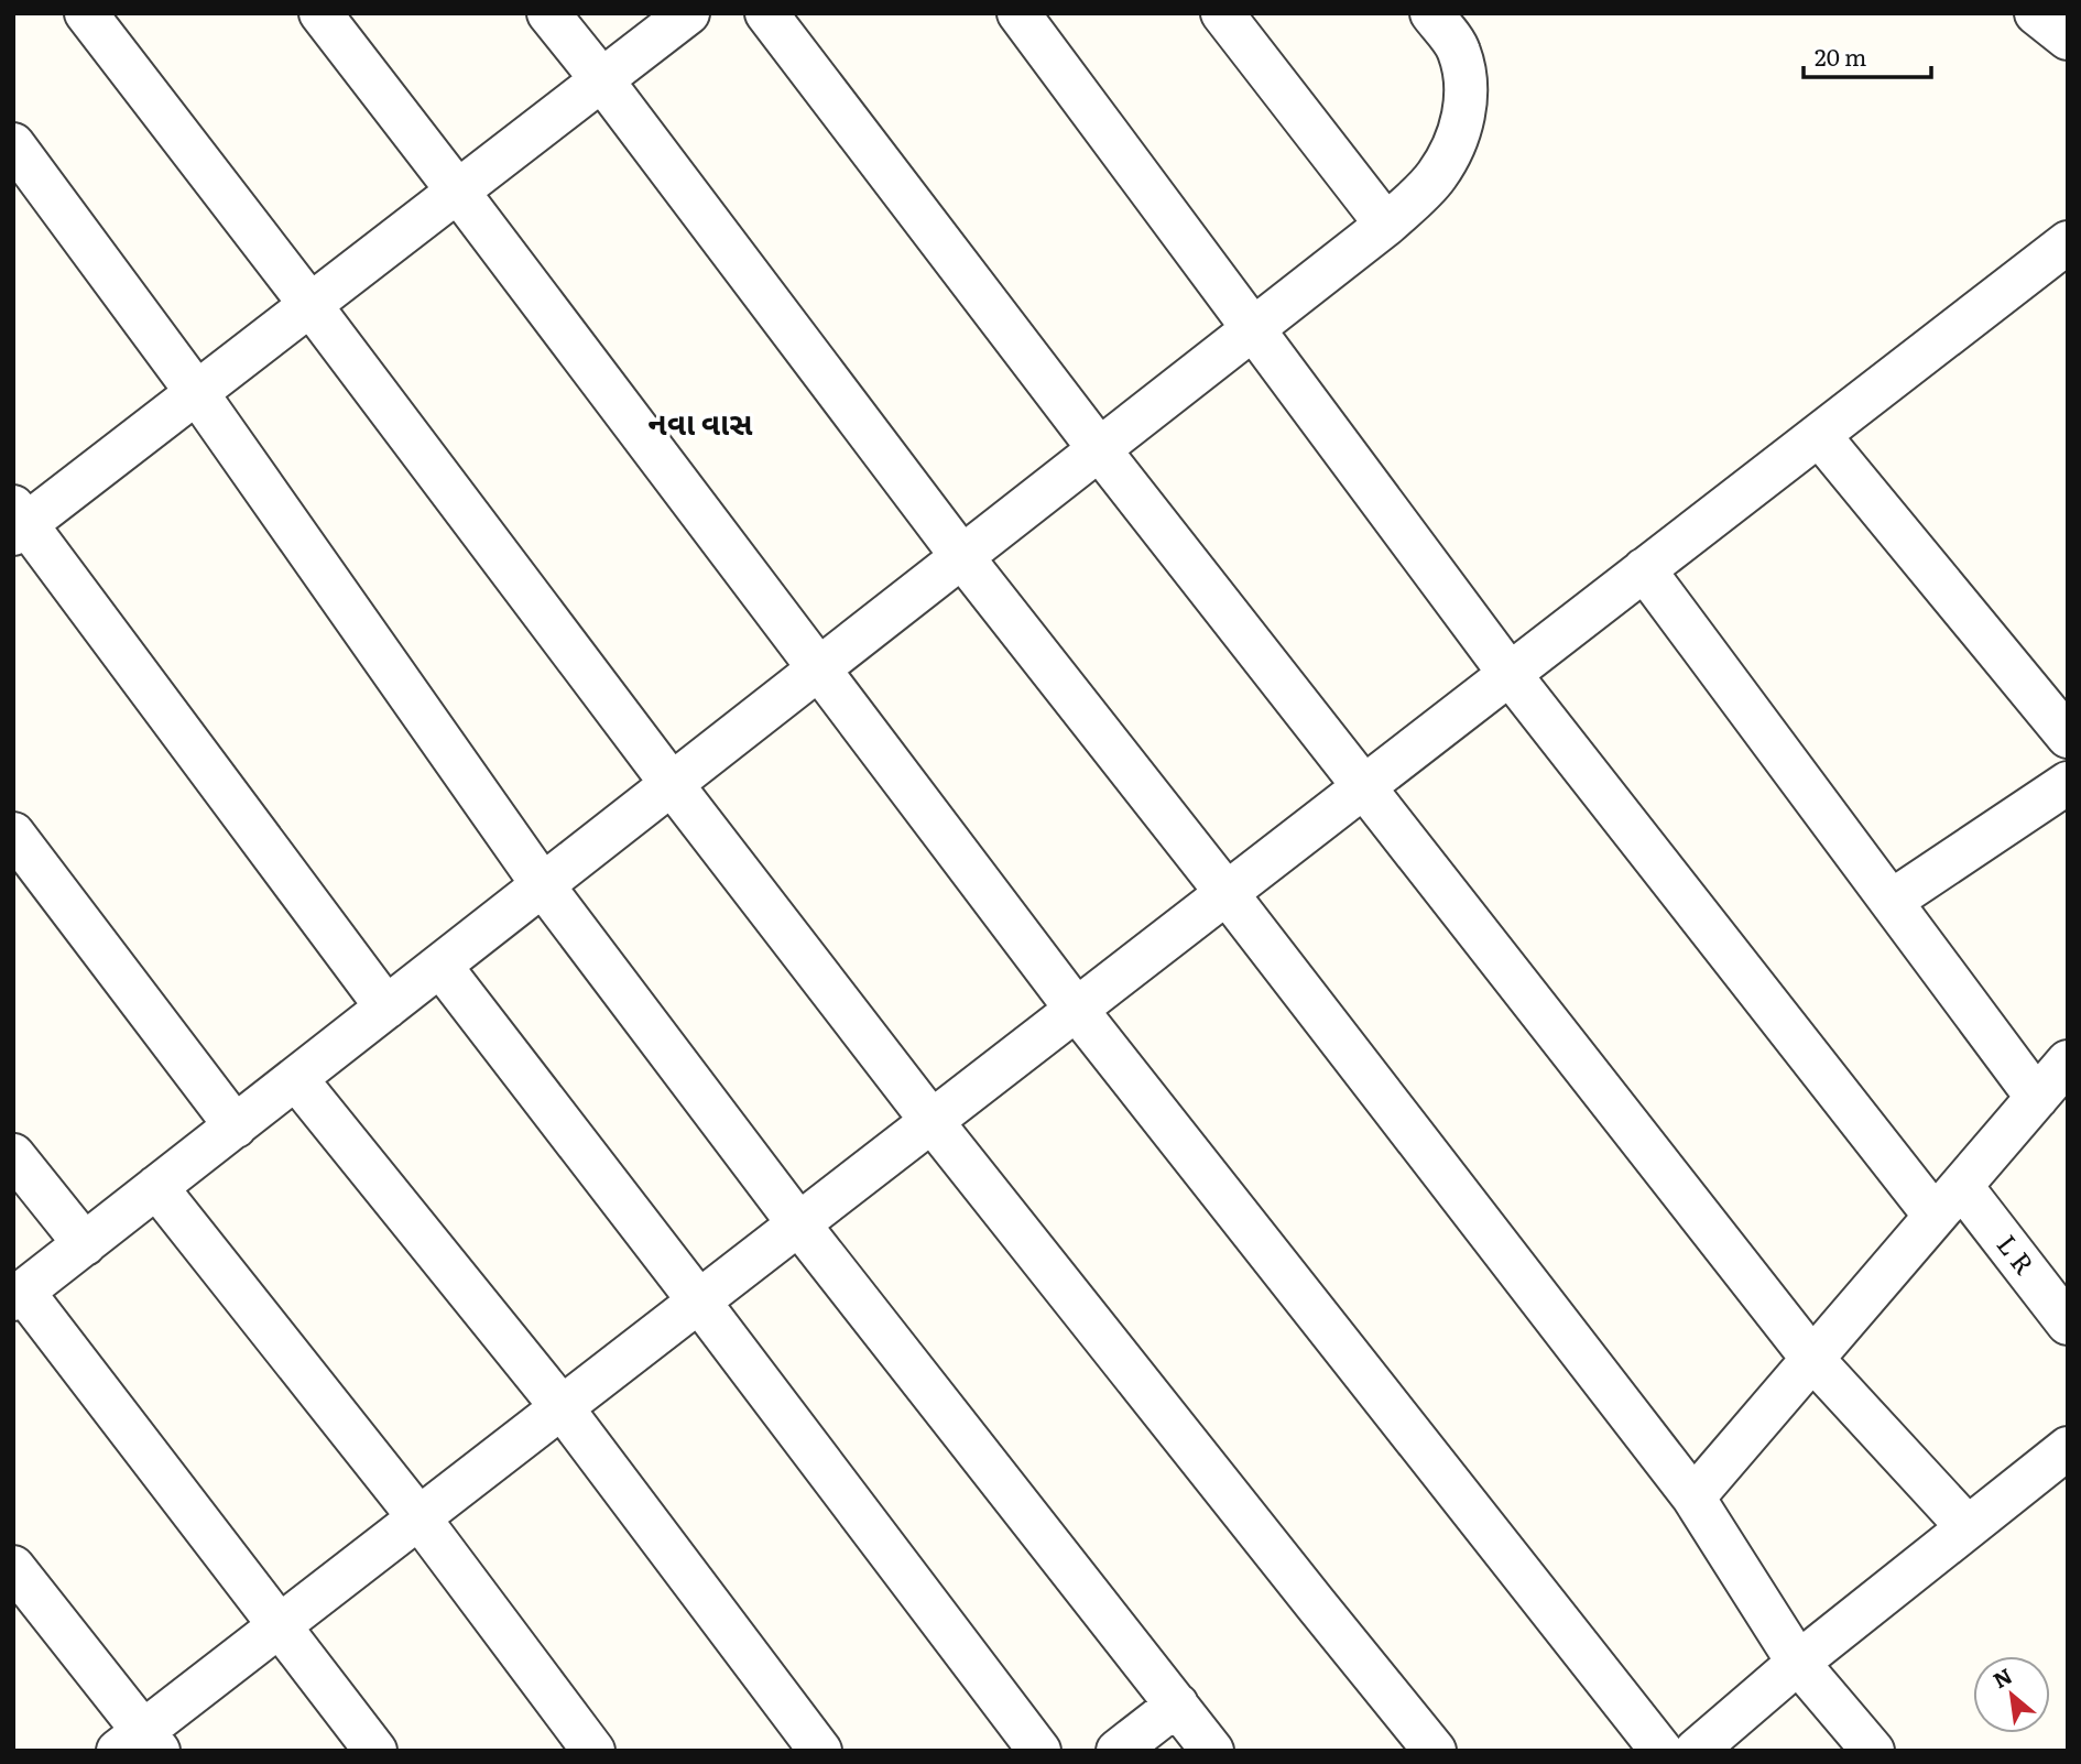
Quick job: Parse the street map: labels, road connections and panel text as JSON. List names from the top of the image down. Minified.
{"streets":{"street":["L R"]},"districts":["નવા વાસ"],"scale_bar":"20 m","north":"top left"}
